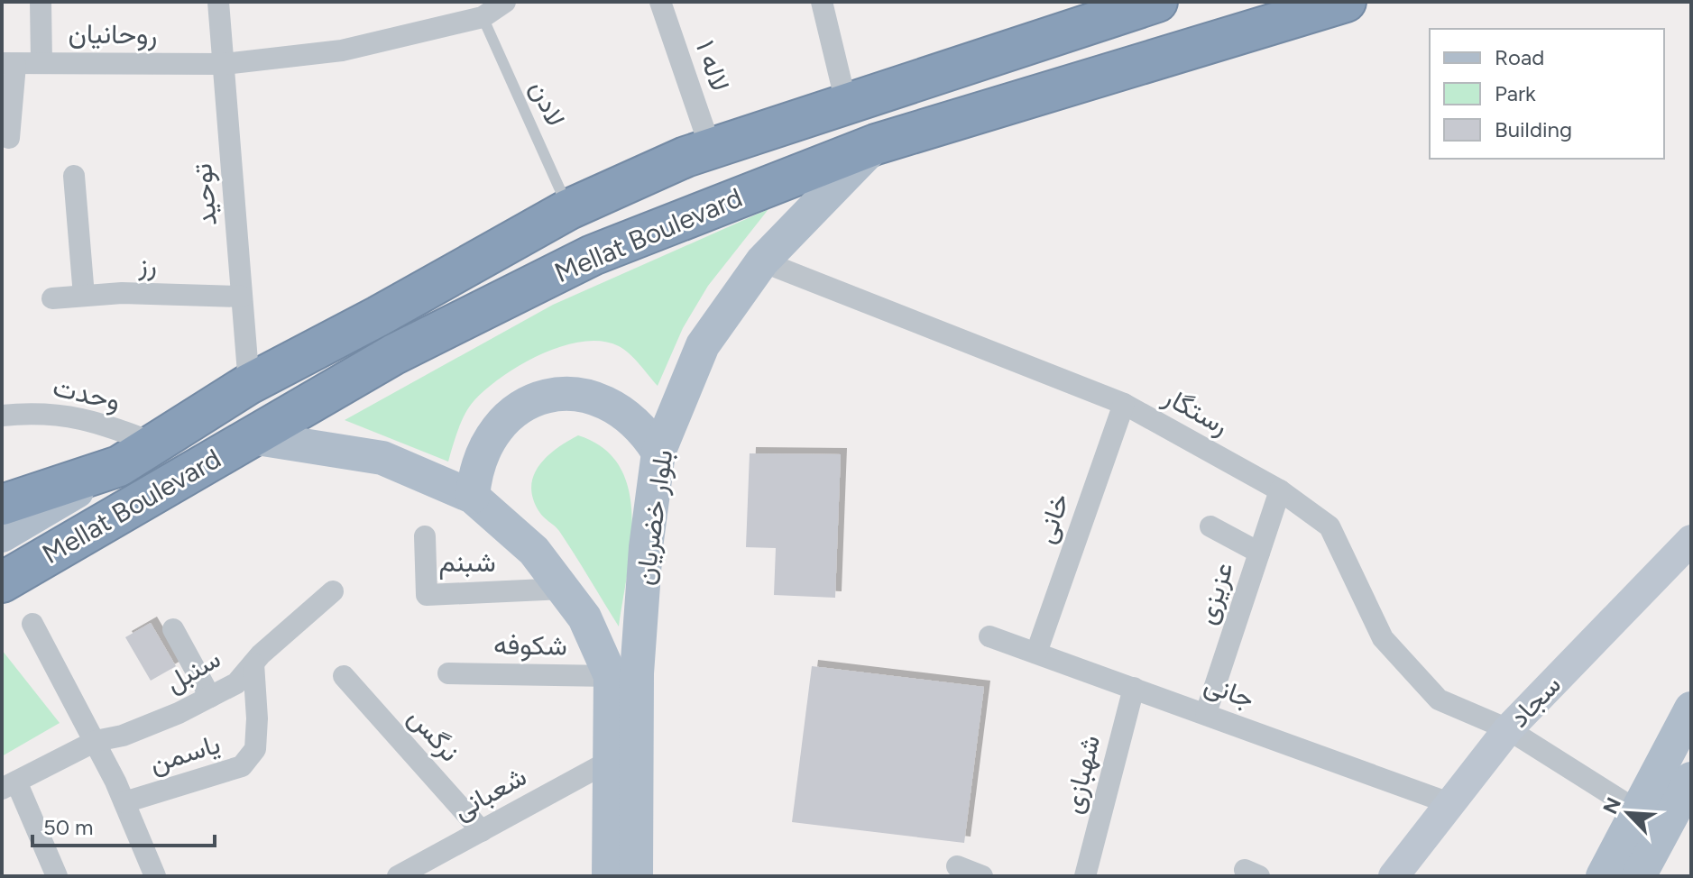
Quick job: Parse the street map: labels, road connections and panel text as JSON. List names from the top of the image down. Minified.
{"streets":{"highway":["Mellat Boulevard"],"main road":["بلوار خضریان"],"street":["روحانیان","لاله ۱","توحید","رز","وحدت","رستگار","خانی","شبنم","عزیزی","شکوفه","سنبل","جانی","سجاد","نرگس","یاسمن","شهبازی","شعبانی"],"lane":["لادن"]},"crossings":[["روحانیان","لادن"],["روحانیان","توحید"],["لاله ۱","Mellat Boulevard"],["لادن","Mellat Boulevard"],["توحید","Mellat Boulevard"],["توحید","رز"],["Mellat Boulevard","وحدت"],["Mellat Boulevard","بلوار خضریان"],["رستگار","بلوار خضریان"],["رستگار","خانی"],["رستگار","عزیزی"],["رستگار","سجاد"],["خانی","جانی"],["عزیزی","جانی"],["سنبل","یاسمن"],["جانی","سجاد"],["جانی","شهبازی"],["نرگس","شعبانی"]],"legend":["Road","Park","Building"],"scale_bar":"50 m","north":"top left"}
